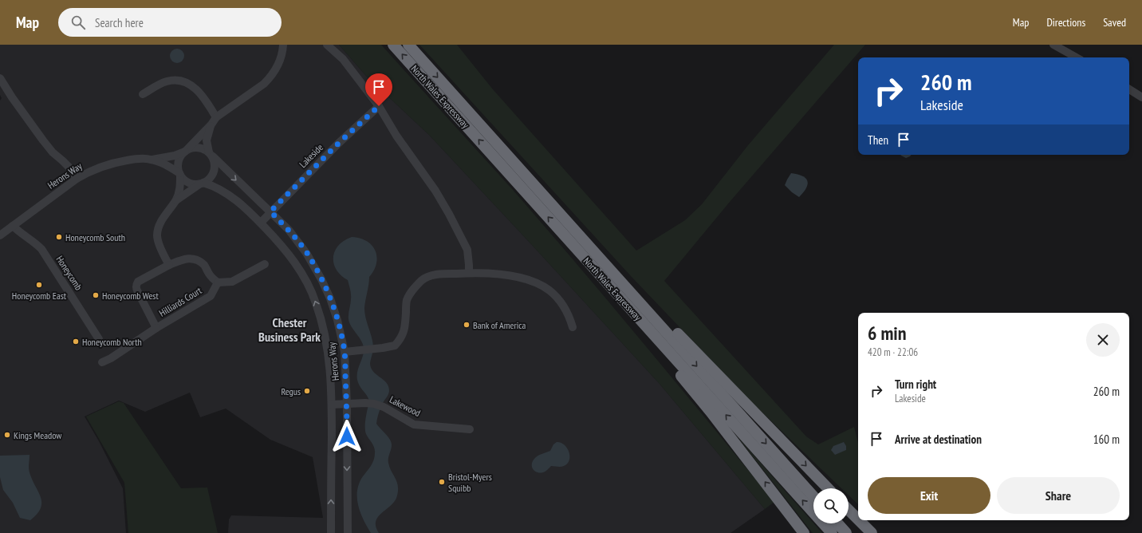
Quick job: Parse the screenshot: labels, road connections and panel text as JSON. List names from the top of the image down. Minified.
{"streets":{"highway":["North Wales Expressway"],"street":["Lakeside","Herons Way","Honeycomb","Hilliards Court","Lakewood"]},"crossings":[["Lakeside","Herons Way"],["Herons Way","Honeycomb"],["Herons Way","Lakewood"]],"districts":["Chester Business Park"],"places":["Honeycomb South","Honeycomb East","Honeycomb West","Bank of America","Honeycomb North","Regus","Kings Meadow","Bristol-Myers Squibb"],"page":{"header":"Map","search":"Search here","nav":["Map","Directions","Saved"],"turn":["260 m","Lakeside"],"then":"Then","heading":["6 min","420 m · 22:06"],"list":[{"name":"Turn right","note":"Lakeside","value":"260 m"},{"name":"Arrive at destination","value":"160 m"}],"buttons":["Exit","Share"]}}
